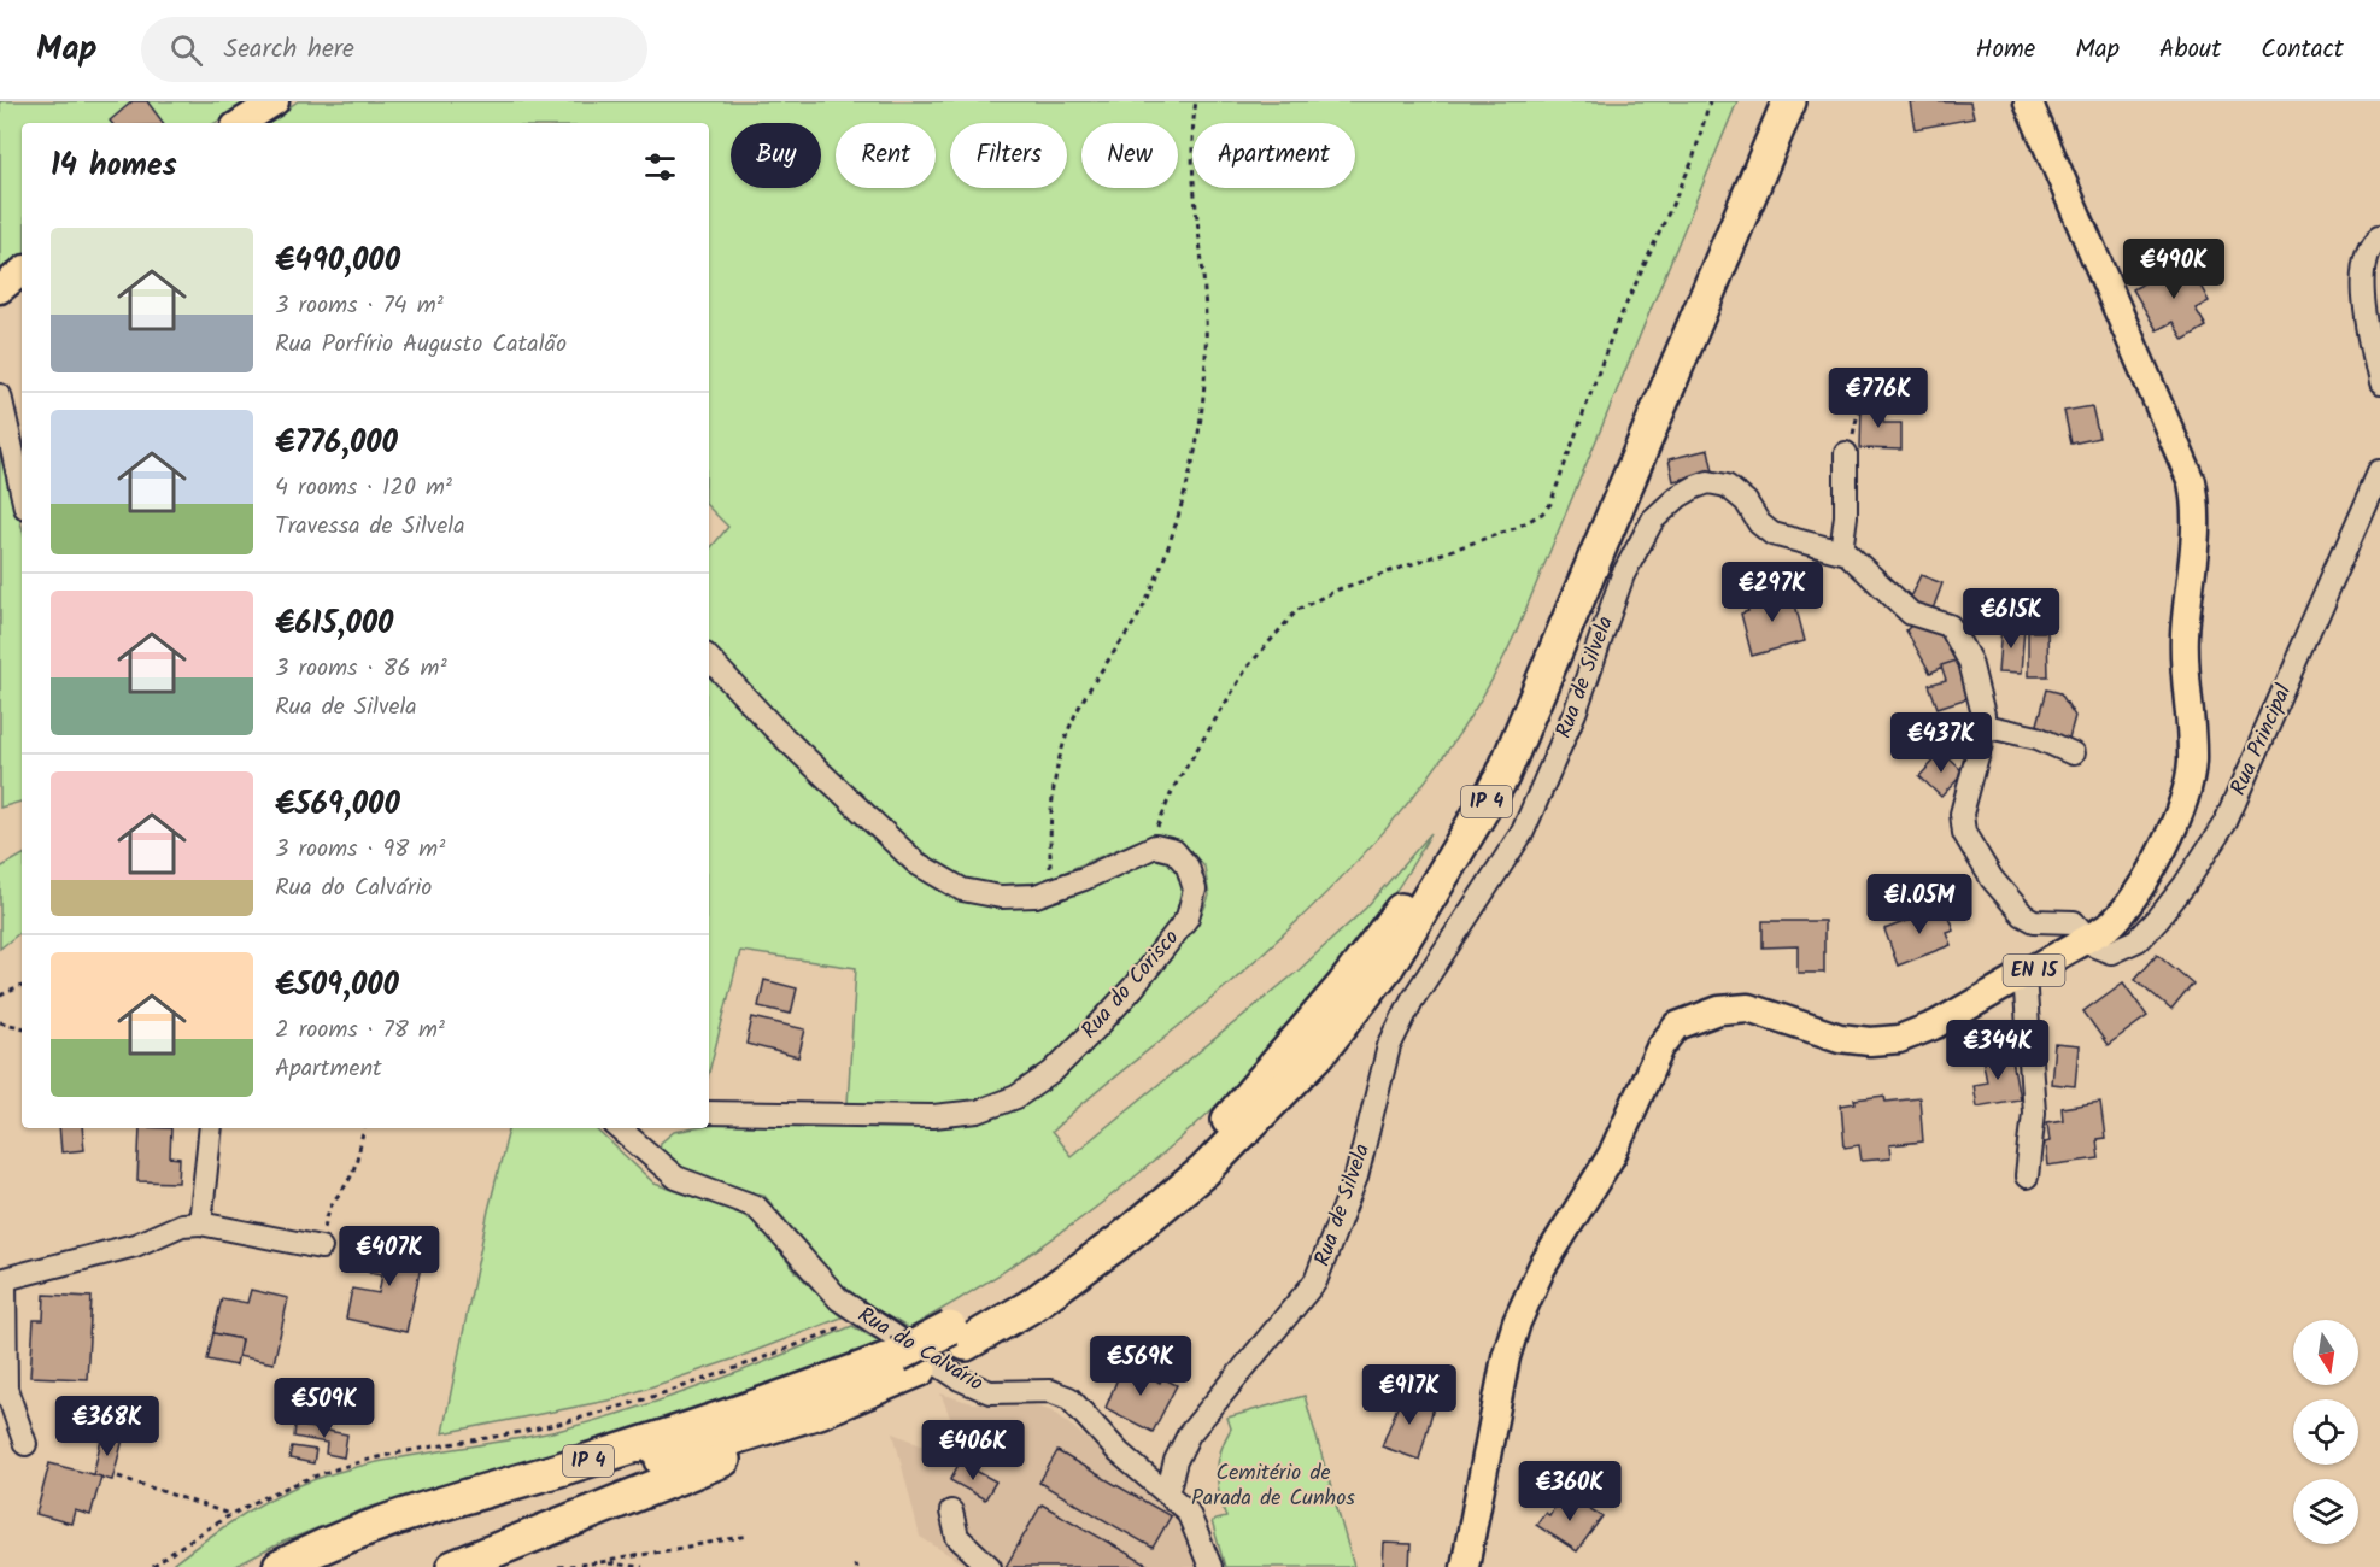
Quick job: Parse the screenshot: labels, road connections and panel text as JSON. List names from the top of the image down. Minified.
{"streets":{"highway":["IP 4"],"main road":["EN 15"],"street":["Rua de Silvela","Rua Principal","Rua do Corisco","Rua do Calvário"]},"crossings":[["Rua de Silvela","Rua Principal"],["Rua de Silvela","EN 15"],["Rua de Silvela","Rua do Calvário"],["Rua Principal","EN 15"]],"parks":["Cemitério de Parada de Cunhos"],"north":"bottom","page":{"header":"Map","search":"Search here","nav":["Home","Map","About","Contact"],"chip":["Buy","Rent","Filters","New","Apartment"],"heading":"14 homes","list":[{"name":"€490,000","note":"3 rooms · 74 m² · Rua Porfírio Augusto Catalão"},{"name":"€776,000","note":"4 rooms · 120 m² · Travessa de Silvela"},{"name":"€615,000","note":"3 rooms · 86 m² · Rua de Silvela"},{"name":"€569,000","note":"3 rooms · 98 m² · Rua do Calvário"},{"name":"€509,000","note":"2 rooms · 78 m² · Apartment"}],"price":["€490K","€776K","€297K","€615K","€437K","€1.05M","€344K","€407K","€569K","€917K","€509K","€368K","€406K","€360K"]}}
